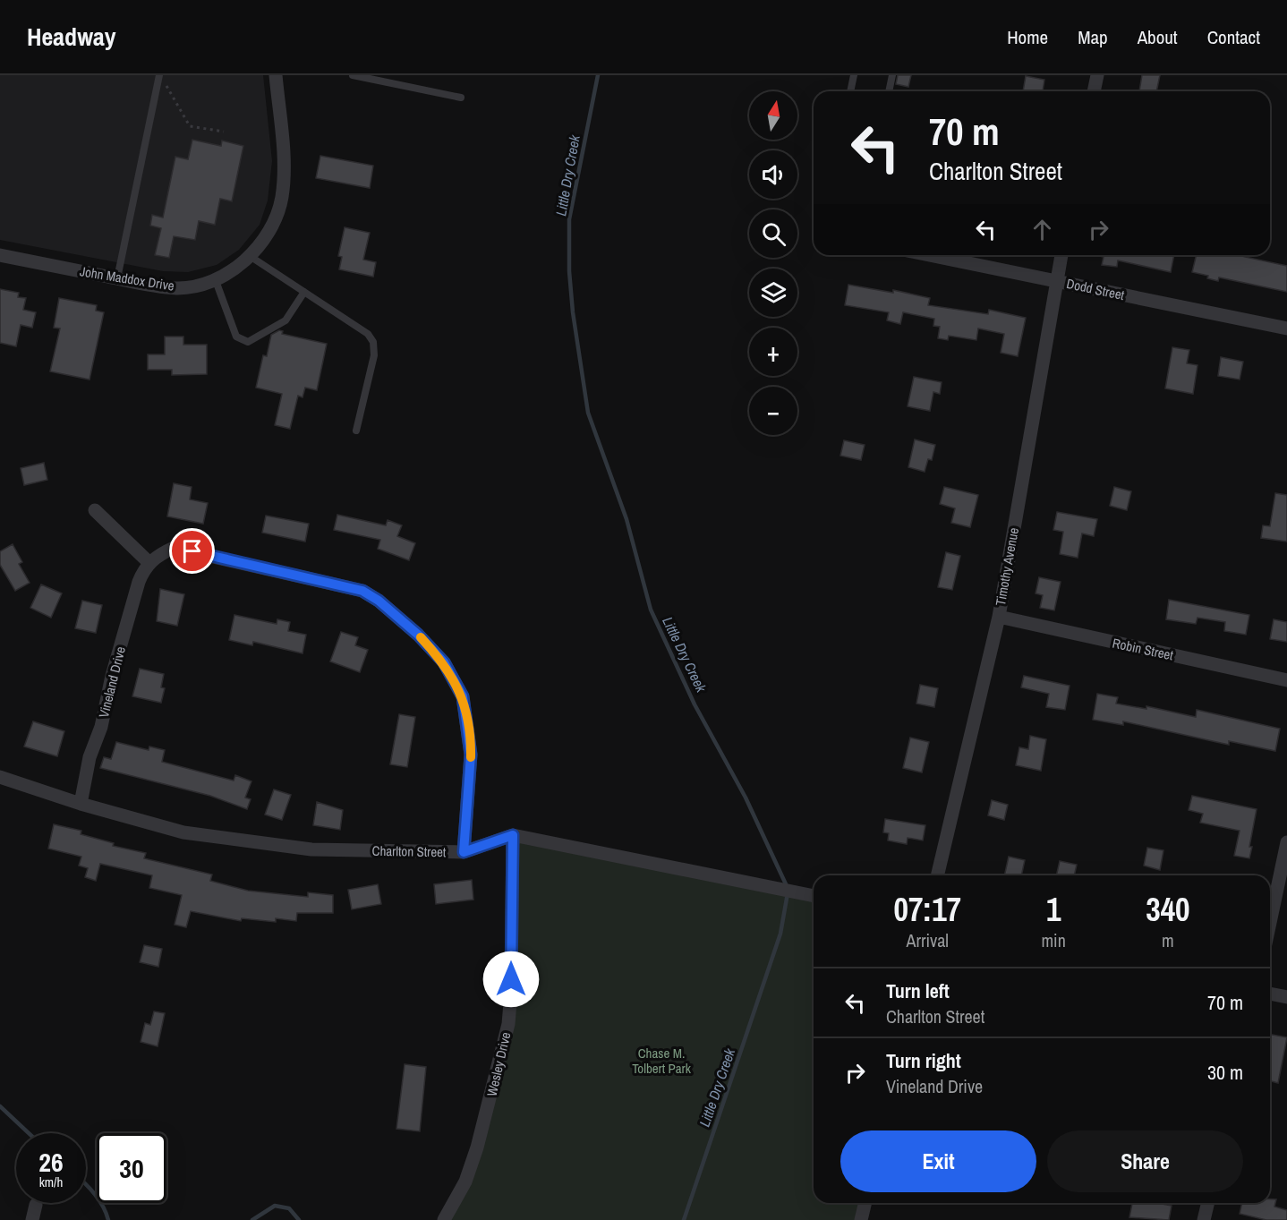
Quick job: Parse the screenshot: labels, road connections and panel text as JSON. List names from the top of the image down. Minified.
{"streets":{"street":["John Maddox Drive","Dodd Street","Timothy Avenue","Robin Street","Vineland Drive","Charlton Street","Wesley Drive"]},"crossings":[["Dodd Street","Timothy Avenue"],["Timothy Avenue","Robin Street"],["Vineland Drive","Charlton Street"],["Charlton Street","Wesley Drive"]],"water":["Little Dry Creek"],"parks":["Chase M. Tolbert Park"],"north":"top","page":{"header":"Headway","nav":["Home","Map","About","Contact"],"map_buttons":["+","−"],"turn":["70 m","Charlton Street"],"eta":["07:17","Arrival","1","min","340","m"],"list":[{"name":"Turn left","note":"Charlton Street","value":"70 m"},{"name":"Turn right","note":"Vineland Drive","value":"30 m"}],"buttons":["Exit","Share"],"speed":"26 km/h","limit":"30"}}
